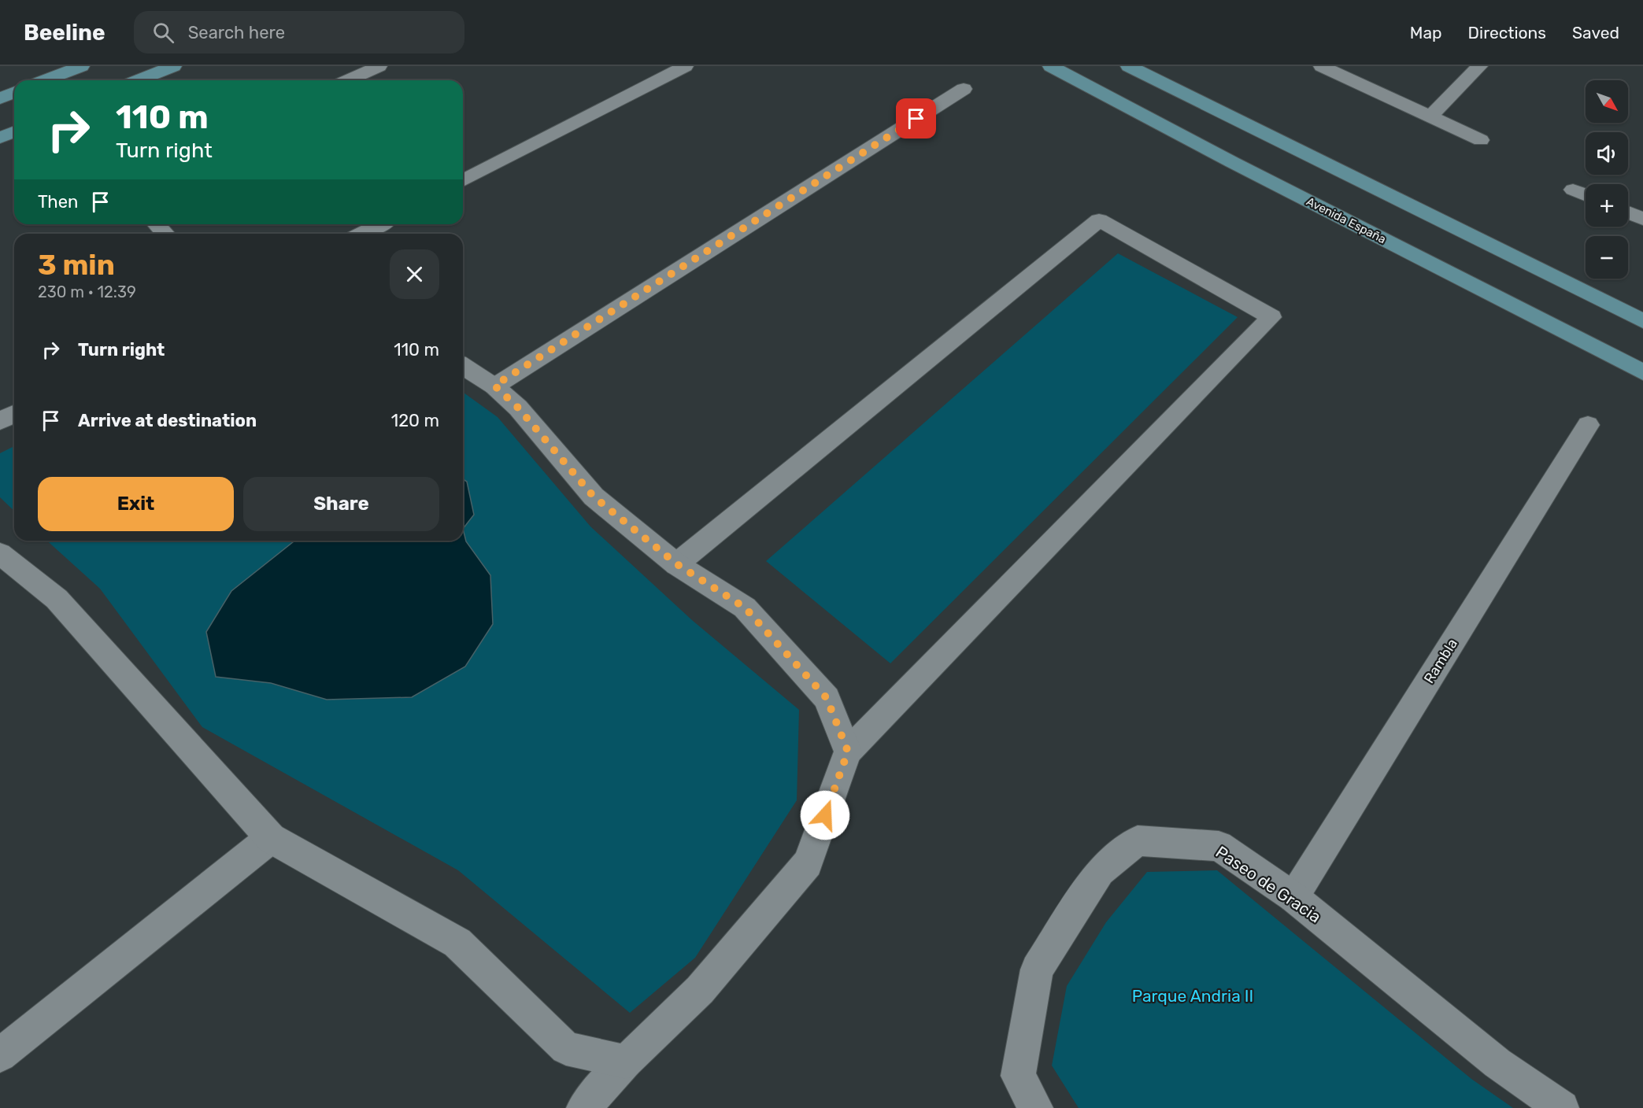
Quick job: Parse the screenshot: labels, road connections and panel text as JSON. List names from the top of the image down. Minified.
{"streets":{"main road":["Avenida España"],"street":["Rambla","Paseo de Gracia"]},"crossings":[["Rambla","Paseo de Gracia"]],"parks":["Parque Andria II"],"north":"bottom right","page":{"header":"Beeline","search":"Search here","nav":["Map","Directions","Saved"],"map_buttons":["+","−"],"turn":["110 m","Turn right"],"then":"Then","heading":["3 min","230 m · 12:39"],"list":[{"name":"Turn right","value":"110 m"},{"name":"Arrive at destination","value":"120 m"}],"buttons":["Exit","Share"]}}
